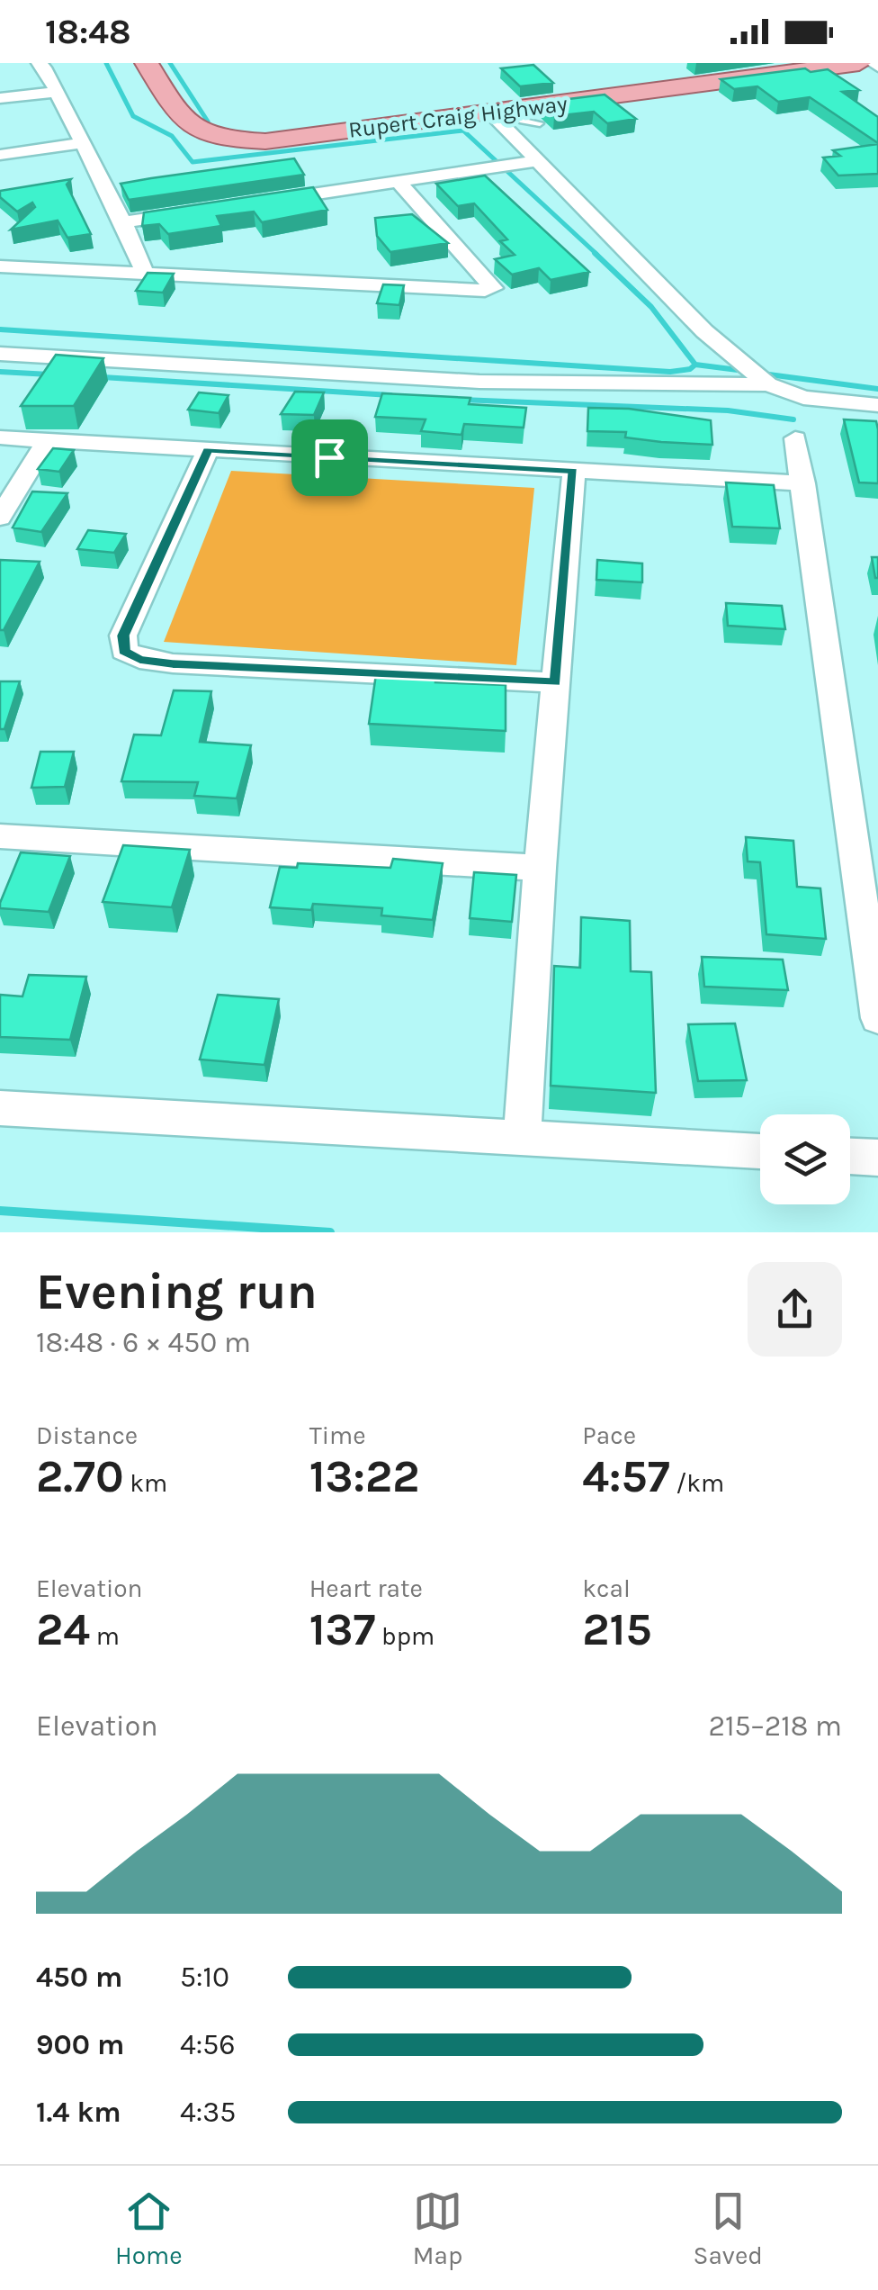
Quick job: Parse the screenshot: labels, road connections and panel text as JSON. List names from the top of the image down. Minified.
{"streets":{"main road":["Rupert Craig Highway"]},"page":{"status":"18:48","heading":["Evening run","18:48 · 6 × 450 m"],"stats":[["Distance","2.70 km"],["Time","13:22"],["Pace","4:57 /km"],["Elevation","24 m"],["Heart rate","137 bpm"],["kcal","215"]],"chart":["Elevation","215–218 m"],"list":[{"name":"450 m","note":"5:10"},{"name":"900 m","note":"4:56"},{"name":"1.4 km","note":"4:35"}],"tabs":["Home","Map","Saved"]}}
